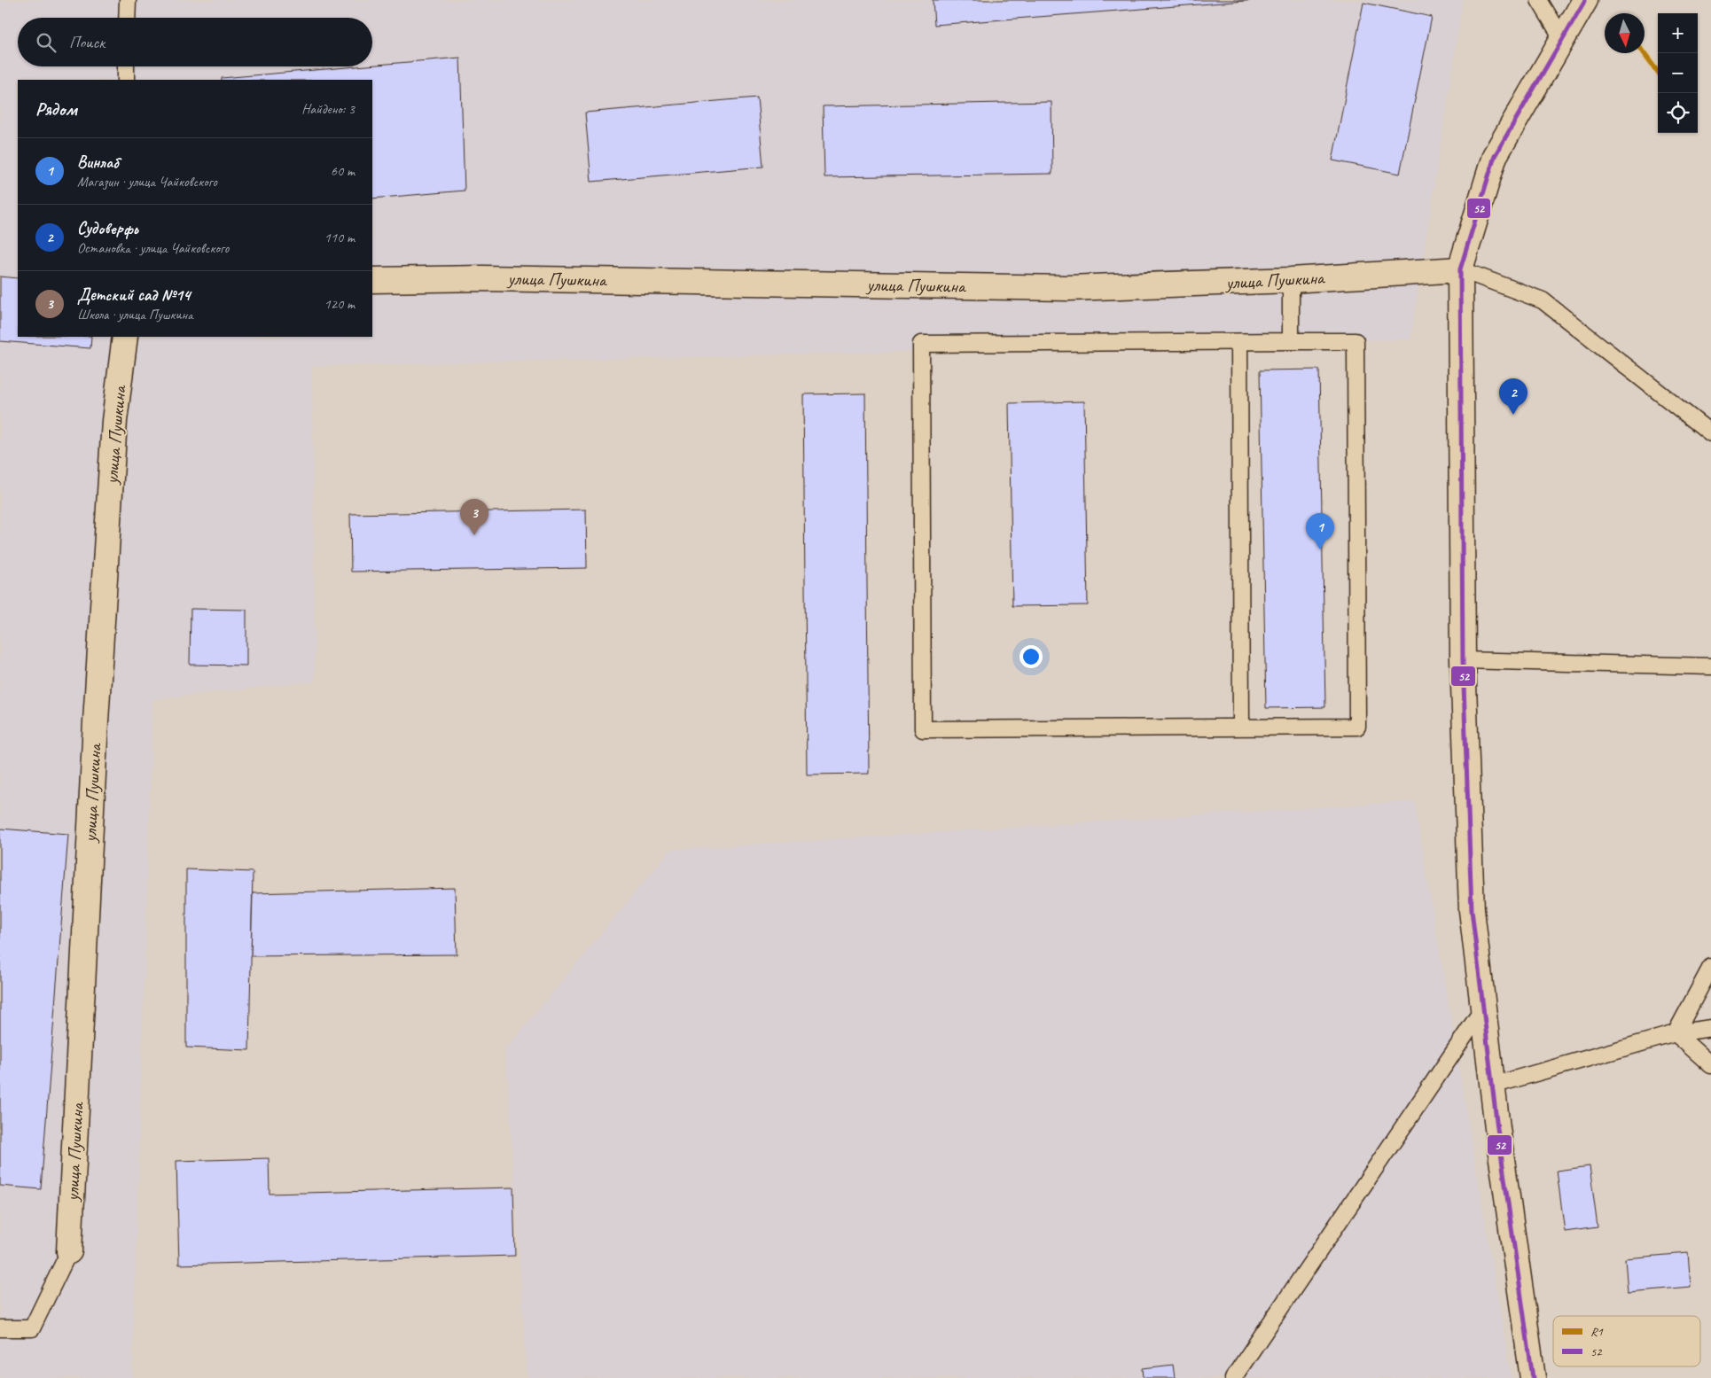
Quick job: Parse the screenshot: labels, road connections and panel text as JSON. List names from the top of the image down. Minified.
{"streets":{"street":["улица Пушкина"]},"lines":["transit line 52","transit line R1"],"legend":["R1","52"],"north":"bottom","page":{"map_buttons":["+","−"],"search":"Поиск","heading":["Рядом","Найдено: 3"],"list":[{"mark":"1","name":"Винлаб","note":"Магазин · улица Чайковского","value":"60 m"},{"mark":"2","name":"Судоверфь","note":"Остановка · улица Чайковского","value":"110 m"},{"mark":"3","name":"Детский сад №14","note":"Школа · улица Пушкина","value":"120 m"}],"pins":["2","3","1"]}}
